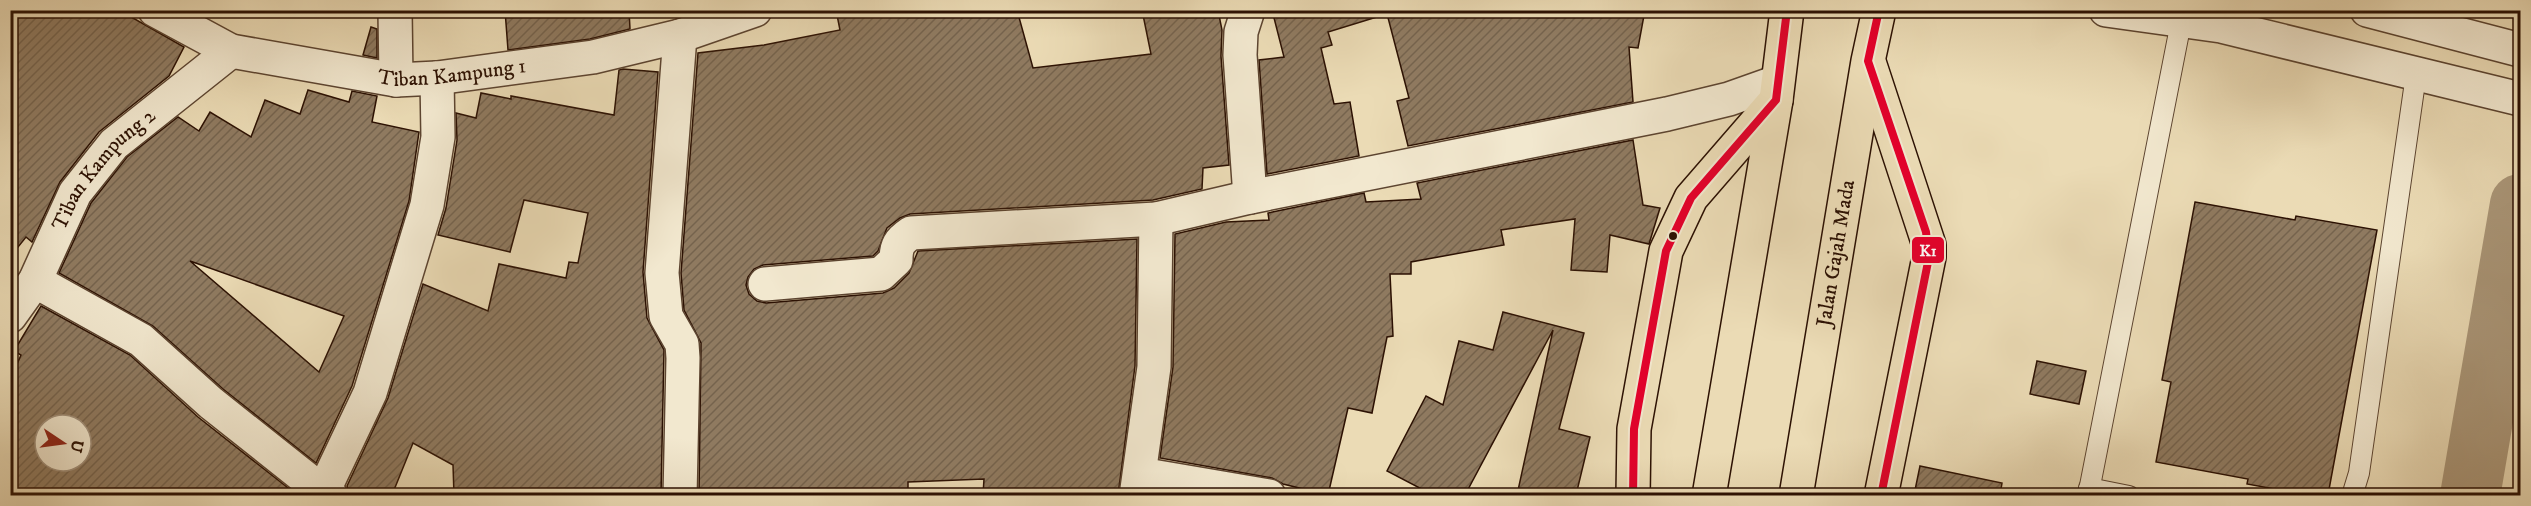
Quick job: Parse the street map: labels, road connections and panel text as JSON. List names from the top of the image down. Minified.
{"streets":{"highway":["Jalan Gajah Mada"],"street":["Tiban Kampung 1","Tiban Kampung 2"]},"crossings":[["Tiban Kampung 1","Tiban Kampung 2"]],"lines":["transit line K1"],"north":"right"}
